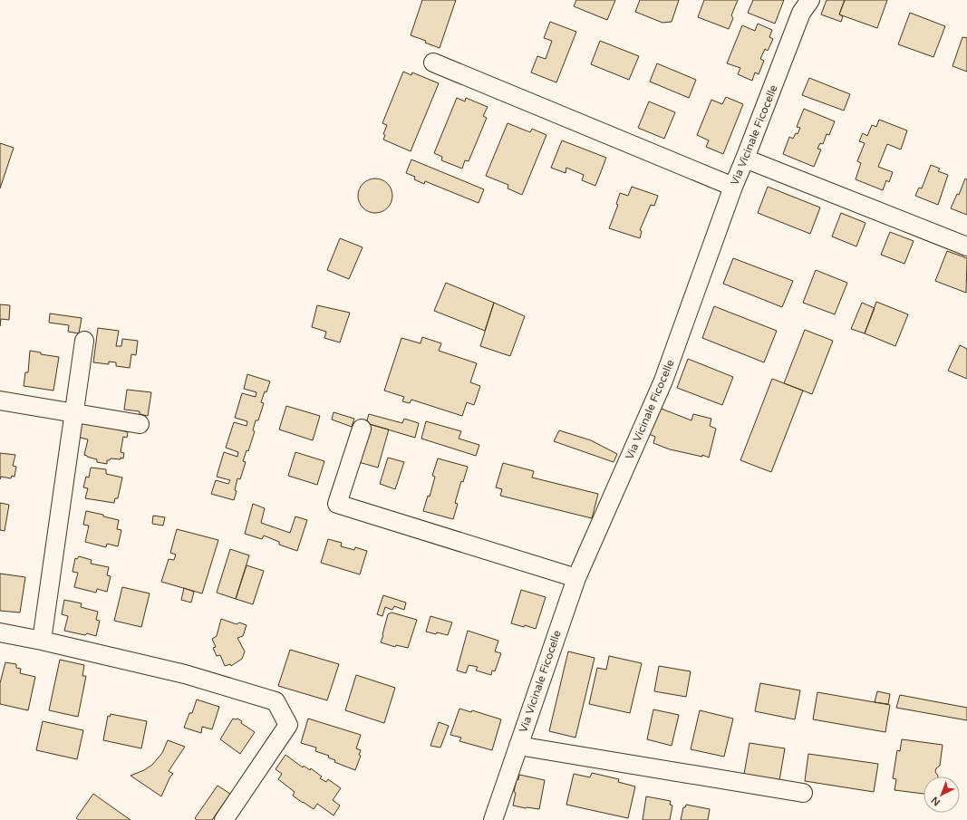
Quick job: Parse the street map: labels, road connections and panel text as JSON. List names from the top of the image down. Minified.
{"streets":{"street":["Via Vicinale Ficocelle"]},"north":"bottom left"}
